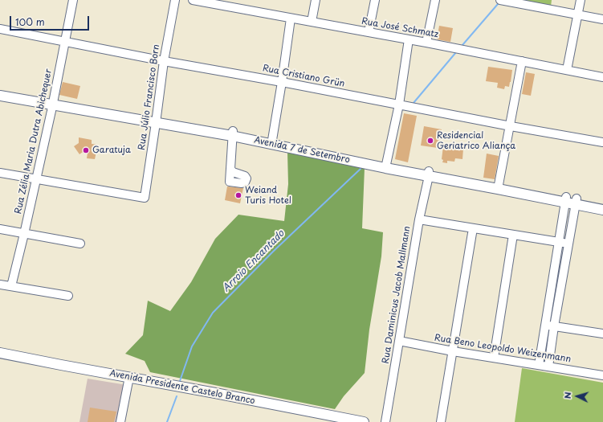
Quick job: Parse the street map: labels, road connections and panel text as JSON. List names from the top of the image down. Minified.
{"streets":{"main road":["Avenida 7 de Setembro","Avenida Presidente Castelo Branco"],"street":["Rua José Schmatz","Rua Cristiano Grün","Rua Júlio Francisco Born","Rua Zélia Maria Dutra Abichequer","Rua Daminicus Jacob Mallmann","Rua Beno Leopoldo Weizenmann"]},"crossings":[["Rua Cristiano Grün","Rua Júlio Francisco Born"],["Rua Cristiano Grün","Rua Zélia Maria Dutra Abichequer"],["Rua Júlio Francisco Born","Rua Zélia Maria Dutra Abichequer"],["Rua Júlio Francisco Born","Avenida 7 de Setembro"],["Rua Zélia Maria Dutra Abichequer","Avenida 7 de Setembro"],["Avenida 7 de Setembro","Rua Daminicus Jacob Mallmann"],["Rua Daminicus Jacob Mallmann","Rua Beno Leopoldo Weizenmann"]],"water":["Arroio Encantado"],"places":["Residencial Geriatrico Aliança","Garatuja","Weiand Turis Hotel"],"scale_bar":"100 m","north":"left"}
